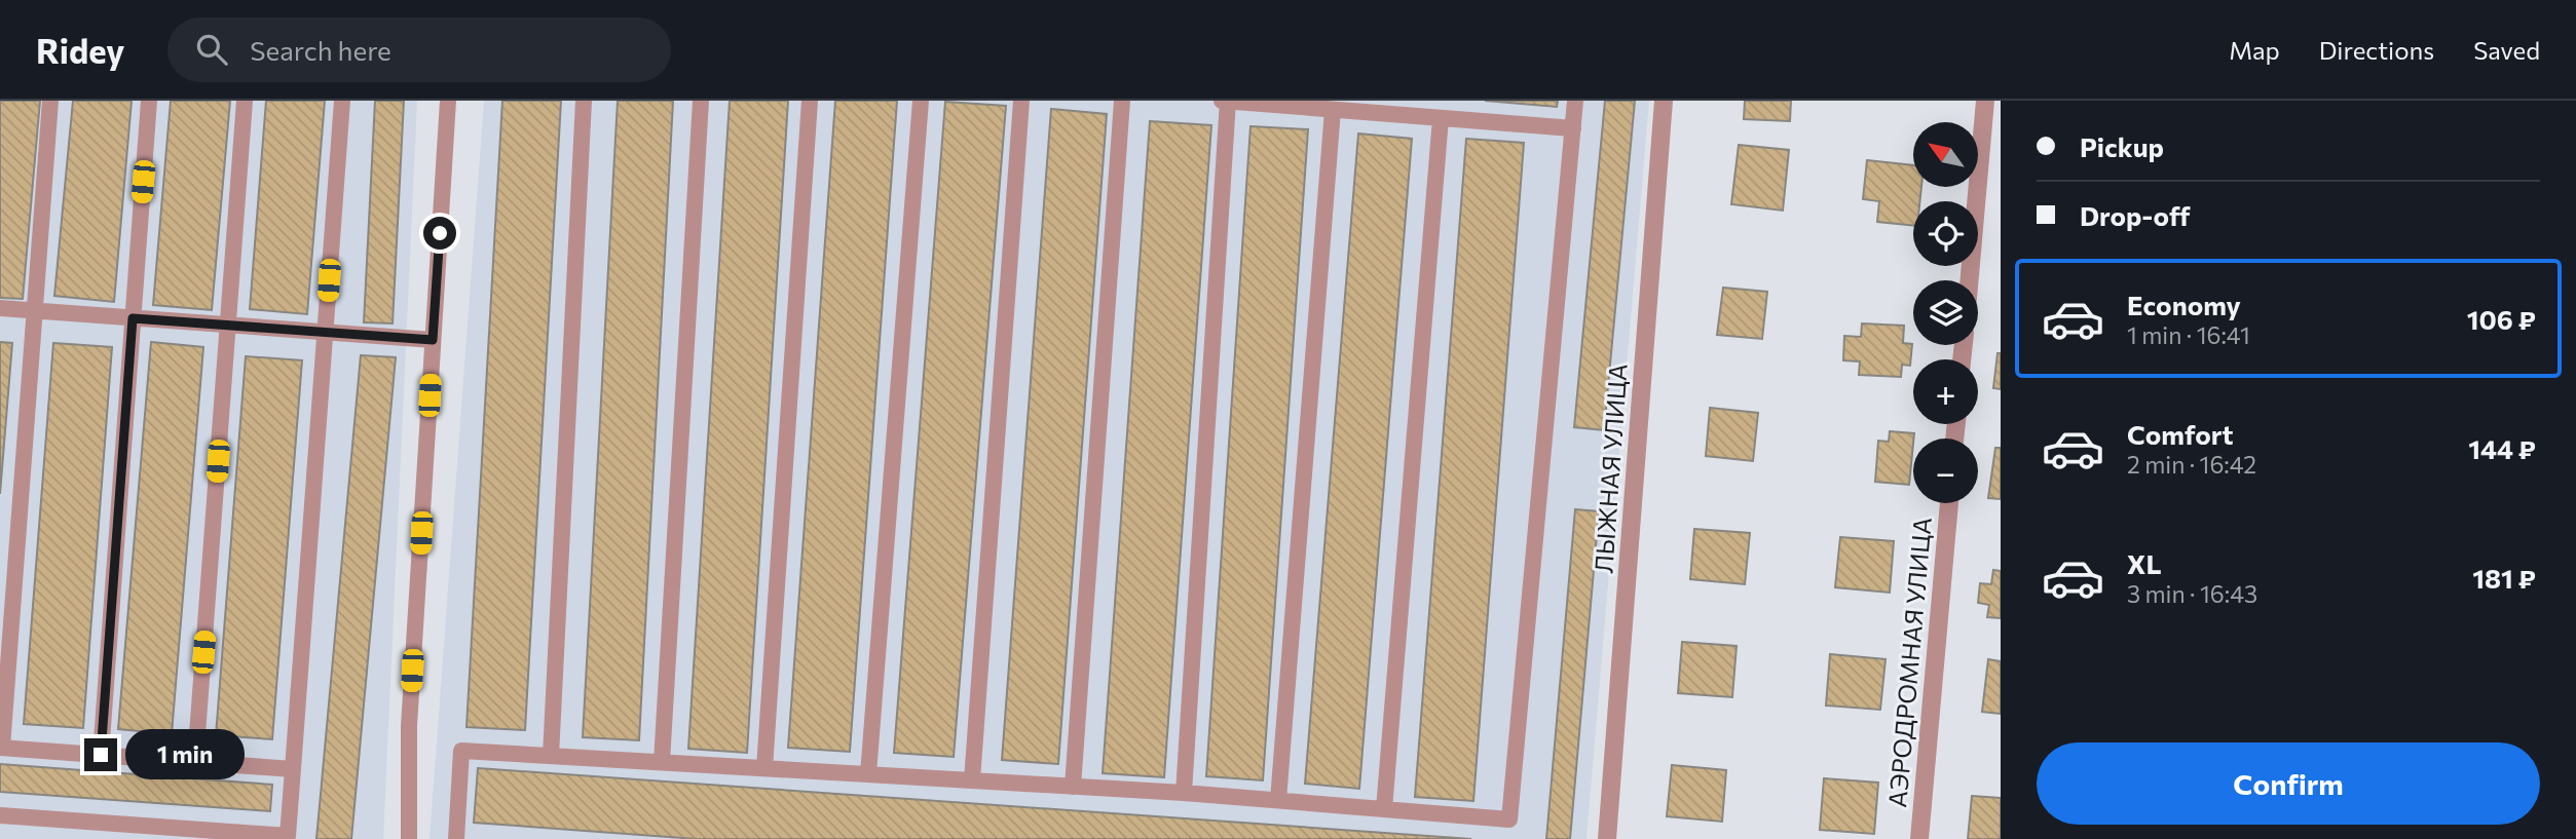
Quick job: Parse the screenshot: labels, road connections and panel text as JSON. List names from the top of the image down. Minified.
{"streets":{"street":["ЛЫЖНАЯ УЛИЦА","АЭРОДРОМНАЯ УЛИЦА"]},"north":"top left","page":{"header":"Ridey","search":"Search here","nav":["Map","Directions","Saved"],"banner":["Pickup","Drop-off"],"map_buttons":["+","−"],"list":[{"name":"Economy","note":"1 min · 16:41","value":"106 ₽"},{"name":"Comfort","note":"2 min · 16:42","value":"144 ₽"},{"name":"XL","note":"3 min · 16:43","value":"181 ₽"}],"buttons":"Confirm","bubble":"1 min"}}
